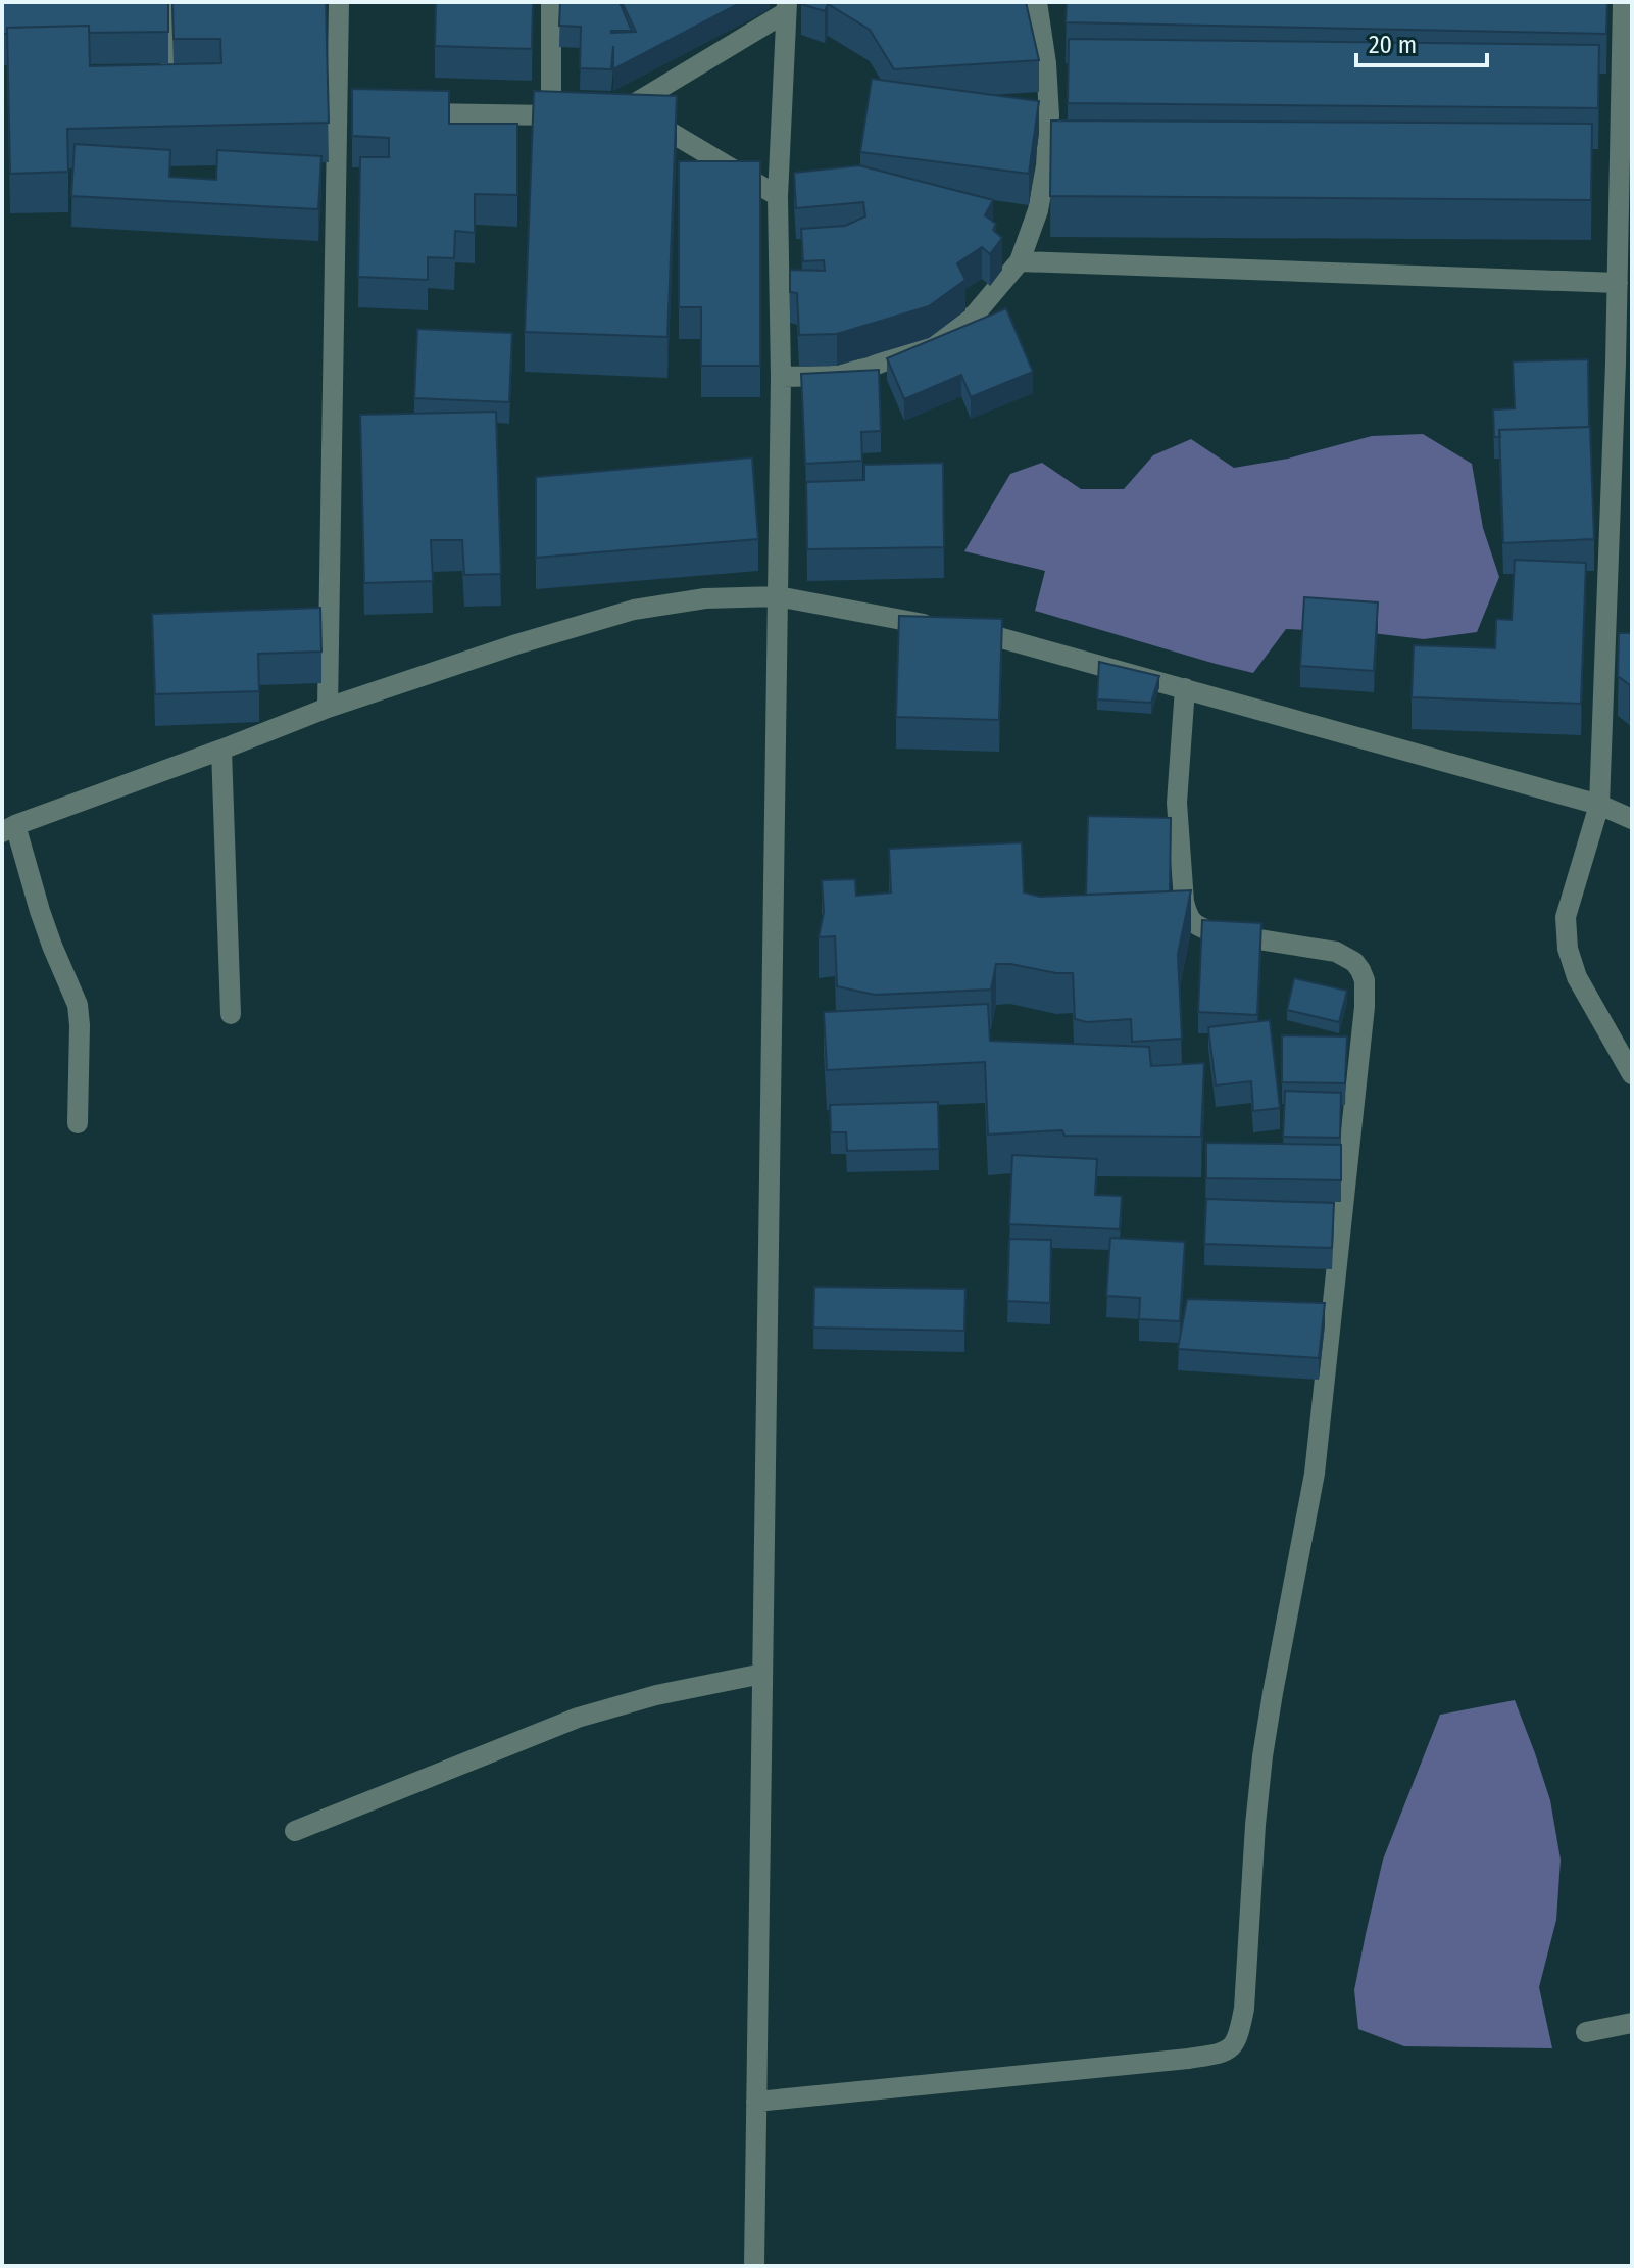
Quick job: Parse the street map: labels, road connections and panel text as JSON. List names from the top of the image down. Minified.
{"scale_bar":"20 m"}
